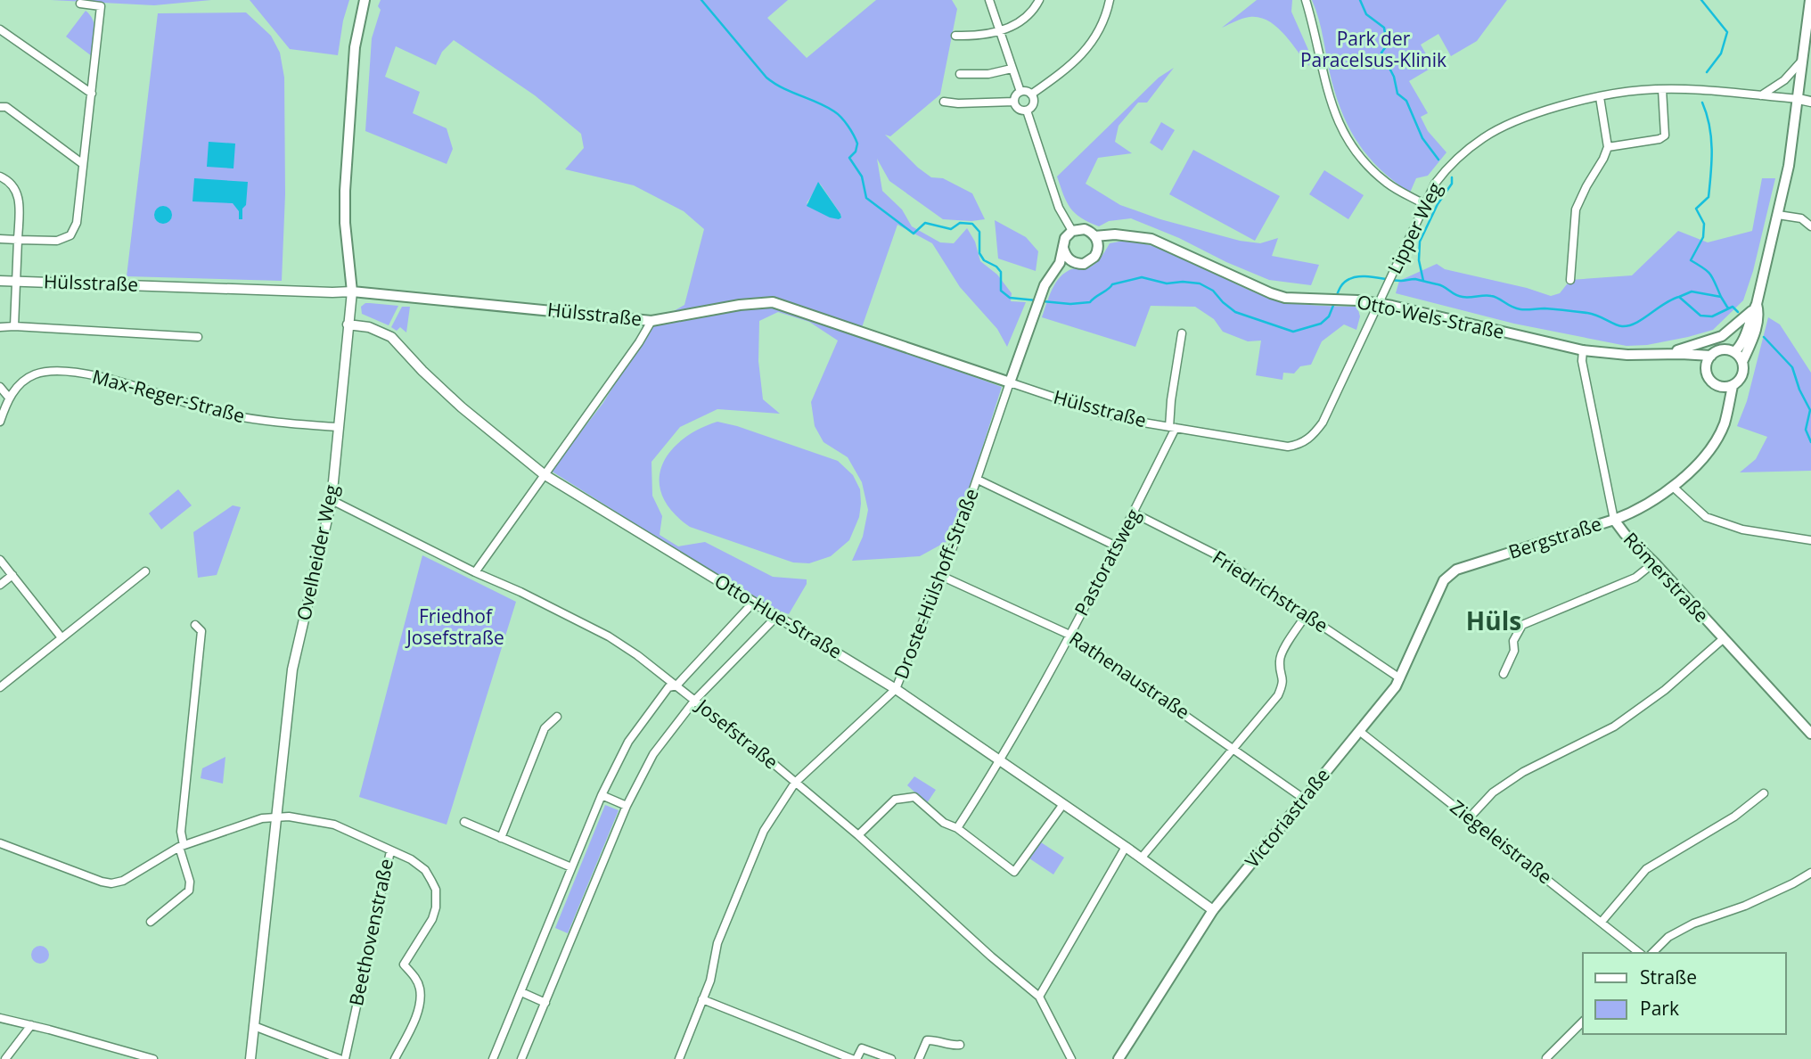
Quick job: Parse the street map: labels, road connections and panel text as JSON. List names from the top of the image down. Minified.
{"streets":{"main road":["Hülsstraße","Otto-Wels-Straße","Bergstraße","Ovelheider Weg","Römerstraße","Victoriastraße"],"street":["Lipper Weg","Max-Reger-Straße","Pastoratsweg","Droste-Hülshoff-Straße","Friedrichstraße","Otto-Hue-Straße","Rathenaustraße","Josefstraße","Ziegeleistraße","Beethovenstraße"]},"crossings":[["Lipper Weg","Hülsstraße"],["Lipper Weg","Otto-Wels-Straße"],["Hülsstraße","Ovelheider Weg"],["Hülsstraße","Pastoratsweg"],["Hülsstraße","Droste-Hülshoff-Straße"],["Otto-Wels-Straße","Bergstraße"],["Otto-Wels-Straße","Römerstraße"],["Max-Reger-Straße","Ovelheider Weg"],["Bergstraße","Römerstraße"],["Bergstraße","Victoriastraße"],["Ovelheider Weg","Otto-Hue-Straße"],["Ovelheider Weg","Josefstraße"],["Ovelheider Weg","Beethovenstraße"],["Pastoratsweg","Friedrichstraße"],["Pastoratsweg","Otto-Hue-Straße"],["Pastoratsweg","Rathenaustraße"],["Droste-Hülshoff-Straße","Otto-Hue-Straße"],["Droste-Hülshoff-Straße","Rathenaustraße"],["Droste-Hülshoff-Straße","Josefstraße"],["Friedrichstraße","Victoriastraße"],["Otto-Hue-Straße","Victoriastraße"],["Rathenaustraße","Victoriastraße"],["Victoriastraße","Ziegeleistraße"]],"districts":["Hüls"],"parks":["Park der Paracelsus-Klinik","Friedhof Josefstraße"],"legend":["Straße","Park"]}
